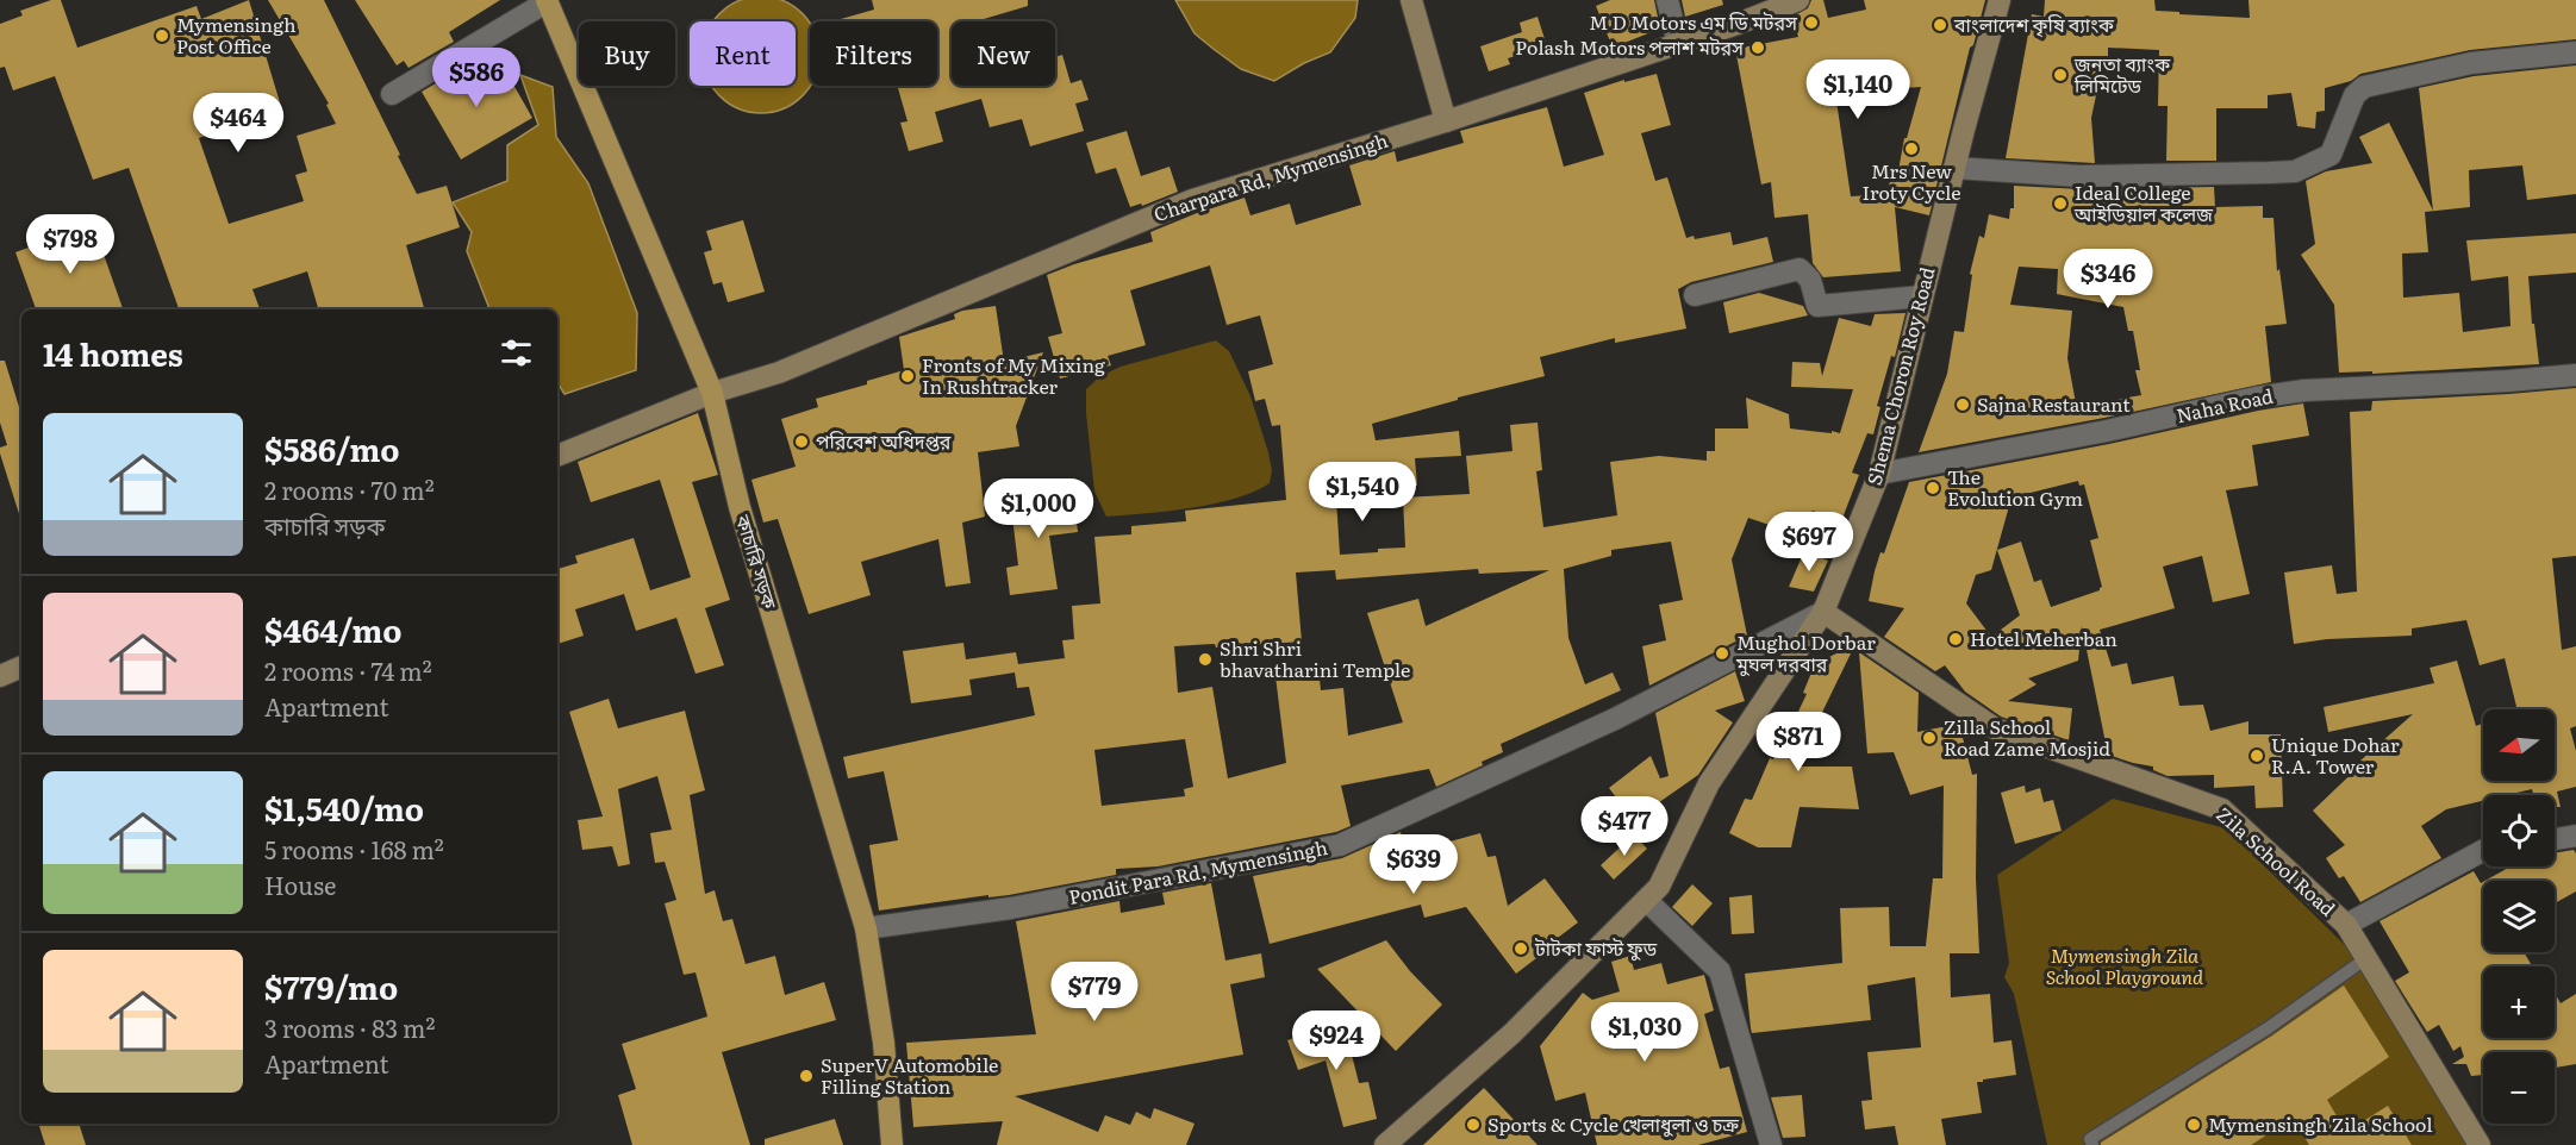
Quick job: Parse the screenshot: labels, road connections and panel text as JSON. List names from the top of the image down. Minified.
{"streets":{"main road":["Charpara Rd, Mymensingh","Shema Choron Roy Road","কাচারি সড়ক","Zila School Road"],"street":["Naha Road","Pondit Para Rd, Mymensingh"]},"crossings":[["Charpara Rd, Mymensingh","কাচারি সড়ক"],["Shema Choron Roy Road","Naha Road"],["Shema Choron Roy Road","Zila School Road"],["Shema Choron Roy Road","Pondit Para Rd, Mymensingh"],["কাচারি সড়ক","Pondit Para Rd, Mymensingh"],["Zila School Road","Pondit Para Rd, Mymensingh"]],"parks":["Mymensingh Zila School Playground"],"places":["M D Motors এম ডি মটরস","বাংলাদেশ কৃষি ব্যাংক","Mymensingh Post Office","Polash Motors পলাশ মটরস","জনতা ব্যাংক লিমিটেড","Mrs New Iroty Cycle","Ideal College আইডিয়াল কলেজ","Fronts of My Mixing In Rushtracker","Sajna Restaurant","পরিবেশ অধিদপ্তর","The Evolution Gym","Hotel Meherban","Mughol Dorbar মুঘল দরবার","Shri Shri bhavatharini Temple","Zilla School Road Zame Mosjid","Unique Dohar R.A. Tower","টাটকা ফাস্ট ফুড","SuperV Automobile Filling Station","Sports & Cycle খেলাধুলা ও চক্র","Mymensingh Zila School"],"north":"left","page":{"chip":["Buy","Rent","Filters","New"],"price":["$586","$1,140","$464","$798","$346","$1,540","$1,000","$697","$871","$477","$639","$779","$1,030","$924"],"heading":"14 homes","list":[{"name":"$586/mo","note":"2 rooms · 70 m² · কাচারি সড়ক"},{"name":"$464/mo","note":"2 rooms · 74 m² · Apartment"},{"name":"$1,540/mo","note":"5 rooms · 168 m² · House"},{"name":"$779/mo","note":"3 rooms · 83 m² · Apartment"}],"map_buttons":["+","−"]}}
